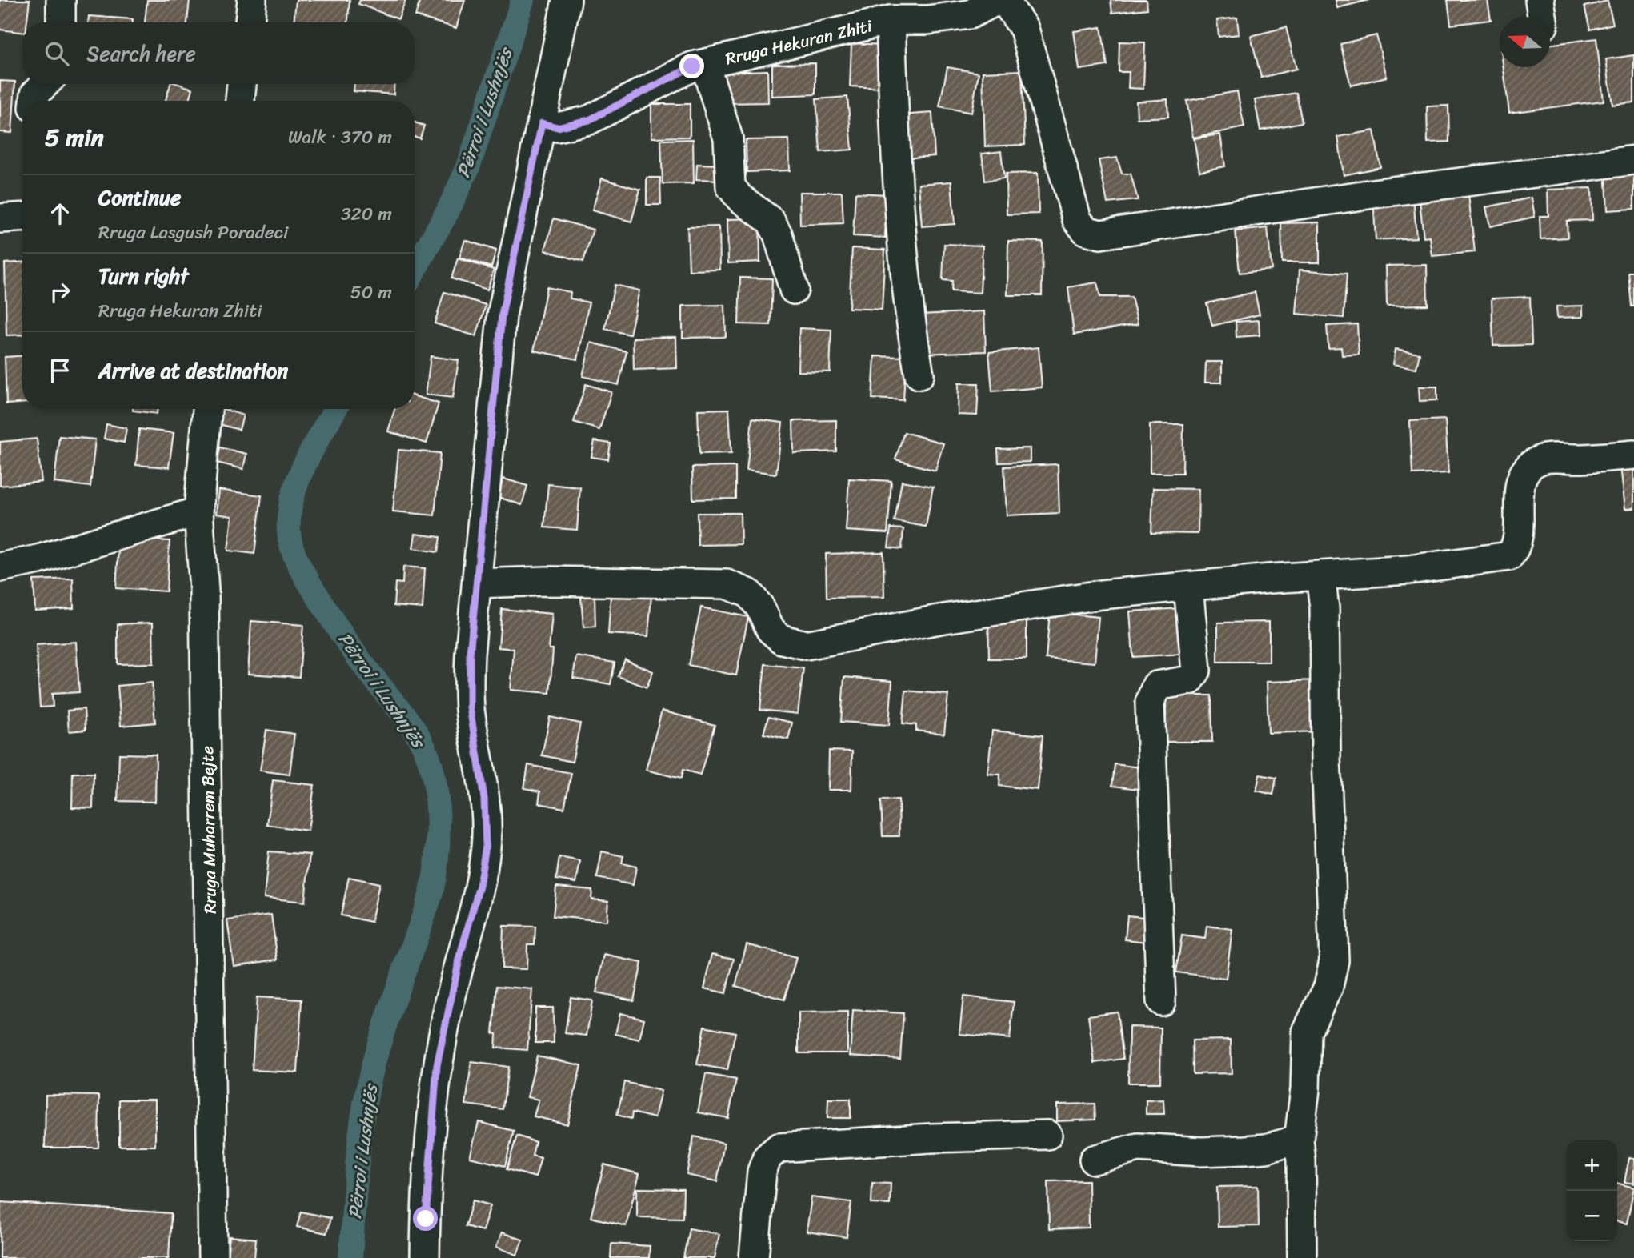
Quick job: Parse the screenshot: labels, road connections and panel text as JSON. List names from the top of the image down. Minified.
{"streets":{"street":["Rruga Hekuran Zhiti","Rruga Muharrem Bejte"]},"water":["Përroi i Lushnjës"],"north":"left","page":{"search":"Search here","heading":["5 min","Walk · 370 m"],"list":[["Continue","Rruga Lasgush Poradeci","320 m"],["Turn right","Rruga Hekuran Zhiti","50 m"],"Arrive at destination"],"map_buttons":["+","−"]}}
